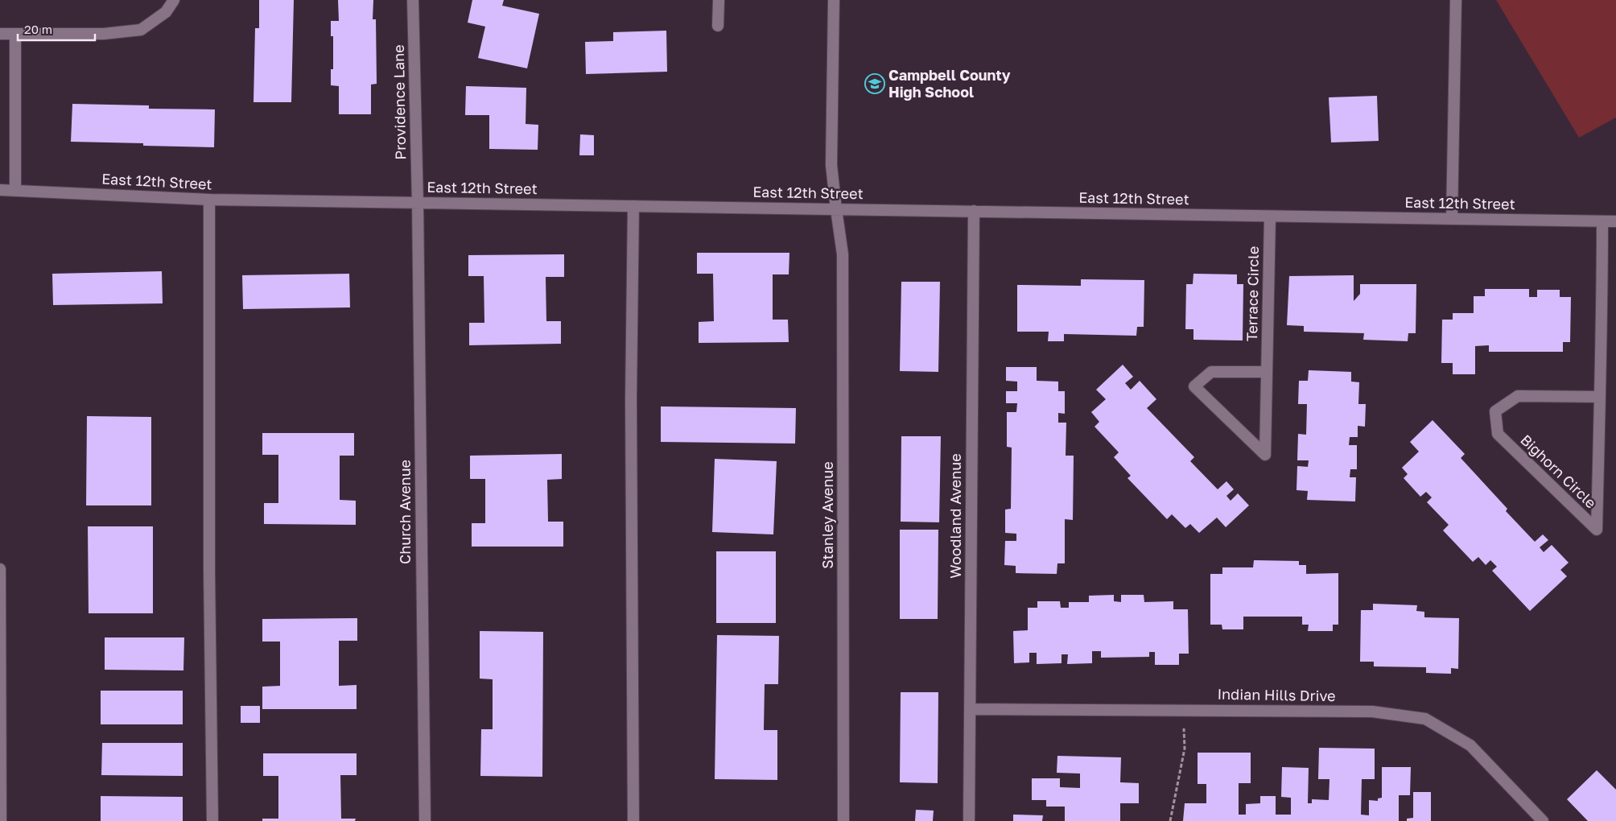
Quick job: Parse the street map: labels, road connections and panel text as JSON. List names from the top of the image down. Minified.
{"streets":{"street":["Providence Lane","East 12th Street","Terrace Circle","Bighorn Circle","Church Avenue","Stanley Avenue","Woodland Avenue","Indian Hills Drive"]},"crossings":[["Providence Lane","East 12th Street"],["Providence Lane","Church Avenue"],["East 12th Street","Terrace Circle"],["East 12th Street","Bighorn Circle"],["East 12th Street","Church Avenue"],["East 12th Street","Stanley Avenue"],["East 12th Street","Woodland Avenue"],["Woodland Avenue","Indian Hills Drive"]],"places":{"school or university":["Campbell County High School"]},"scale_bar":"20 m"}
